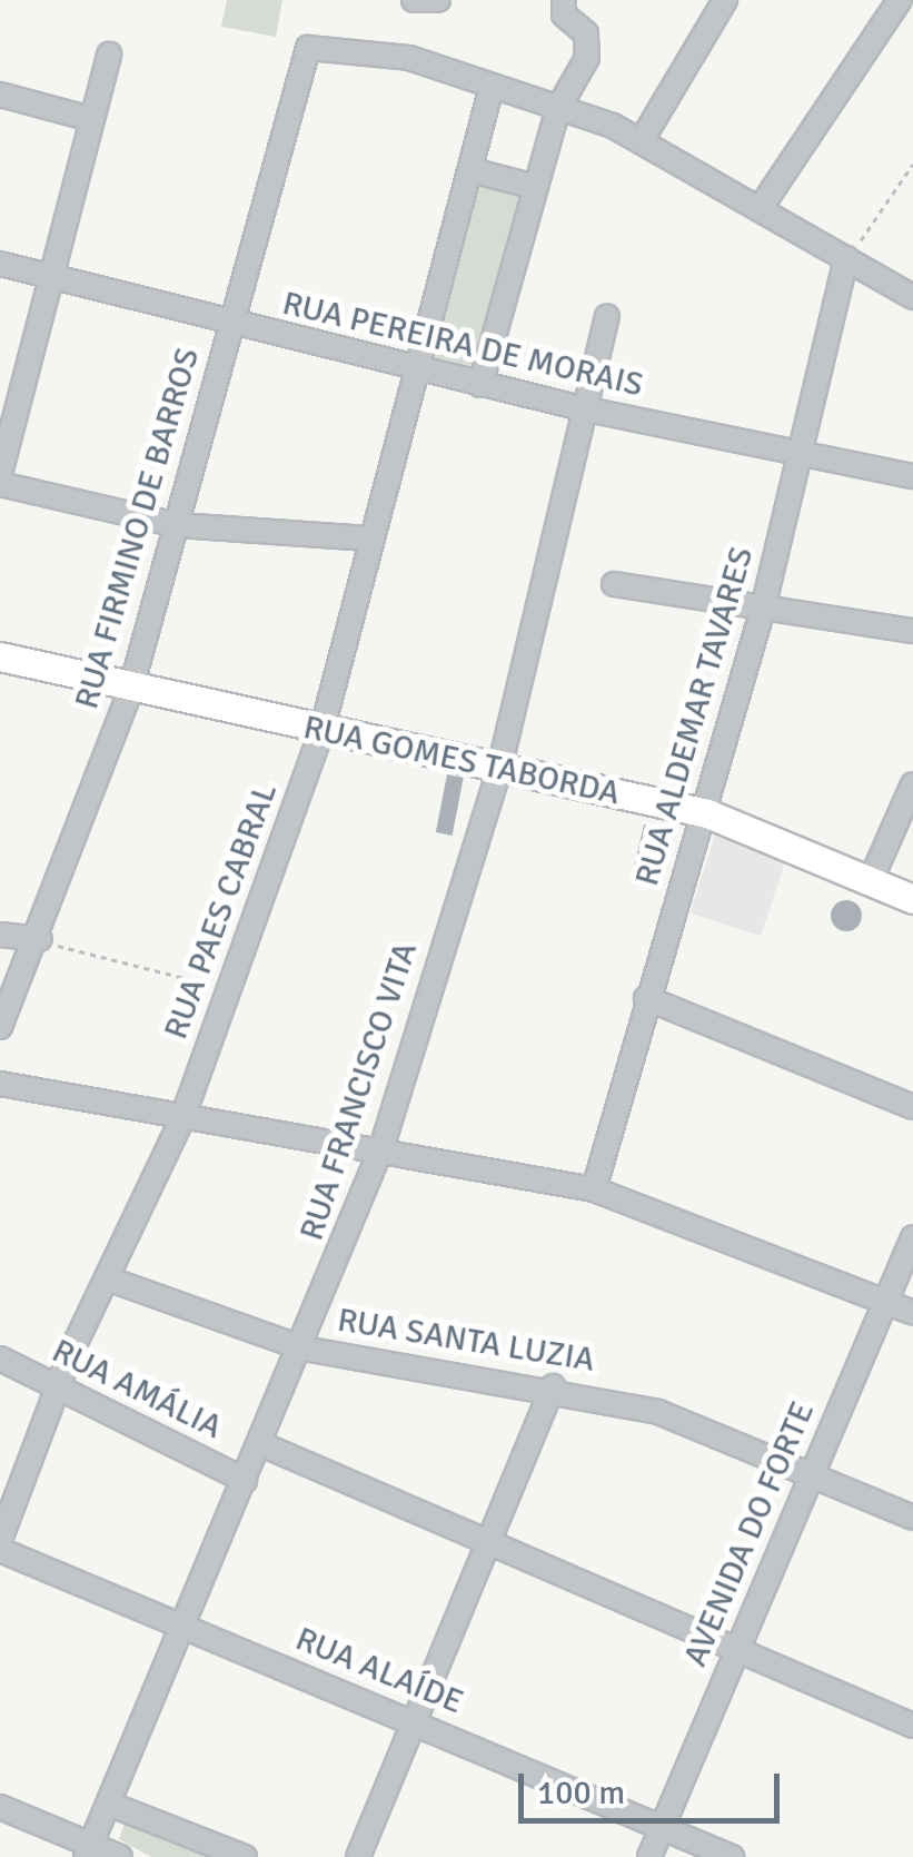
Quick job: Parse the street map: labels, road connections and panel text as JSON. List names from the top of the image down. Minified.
{"streets":{"main road":["RUA GOMES TABORDA"],"street":["RUA PEREIRA DE MORAIS","RUA FIRMINO DE BARROS","RUA ALDEMAR TAVARES","RUA PAES CABRAL","RUA FRANCISCO VITA","RUA SANTA LUZIA","RUA AMÁLIA","AVENIDA DO FORTE","RUA ALAÍDE"]},"crossings":[["RUA PEREIRA DE MORAIS","RUA FIRMINO DE BARROS"],["RUA PEREIRA DE MORAIS","RUA ALDEMAR TAVARES"],["RUA PEREIRA DE MORAIS","RUA PAES CABRAL"],["RUA PEREIRA DE MORAIS","RUA FRANCISCO VITA"],["RUA FIRMINO DE BARROS","RUA GOMES TABORDA"],["RUA FIRMINO DE BARROS","RUA PAES CABRAL"],["RUA ALDEMAR TAVARES","RUA GOMES TABORDA"],["RUA GOMES TABORDA","RUA PAES CABRAL"],["RUA GOMES TABORDA","RUA FRANCISCO VITA"],["RUA PAES CABRAL","RUA SANTA LUZIA"],["RUA PAES CABRAL","RUA AMÁLIA"],["RUA FRANCISCO VITA","RUA SANTA LUZIA"],["RUA FRANCISCO VITA","RUA AMÁLIA"],["RUA FRANCISCO VITA","RUA ALAÍDE"],["RUA SANTA LUZIA","AVENIDA DO FORTE"],["AVENIDA DO FORTE","RUA ALAÍDE"]],"scale_bar":"100 m"}
